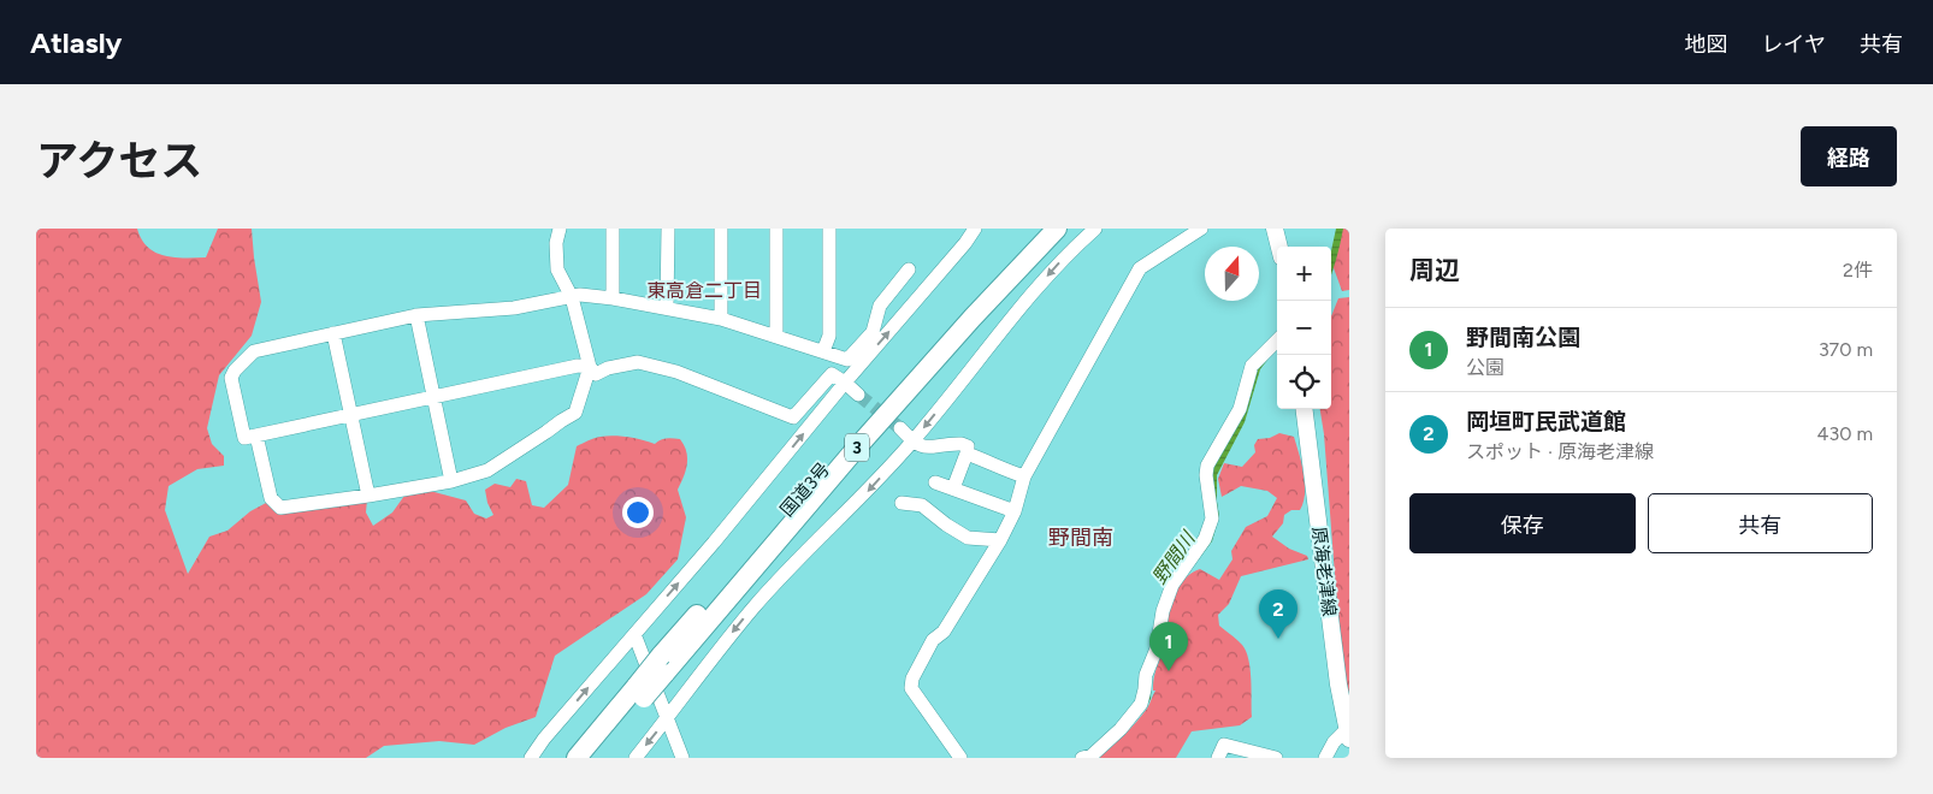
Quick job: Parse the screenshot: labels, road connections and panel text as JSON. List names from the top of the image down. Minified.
{"streets":{"highway":["3","国道3号"],"main road":["原海老津線"]},"districts":["東高倉二丁目","野間南"],"water":["野間川"],"north":"top","page":{"header":"Atlasly","nav":["地図","レイヤ","共有"],"title":"アクセス","buttons":["経路",["保存","共有"]],"heading":["周辺","2件"],"map_buttons":["+","−"],"list":[{"mark":"1","name":"野間南公園","note":"公園","value":"370 m"},{"mark":"2","name":"岡垣町民武道館","note":"スポット · 原海老津線","value":"430 m"}],"pins":["2","1"]}}
